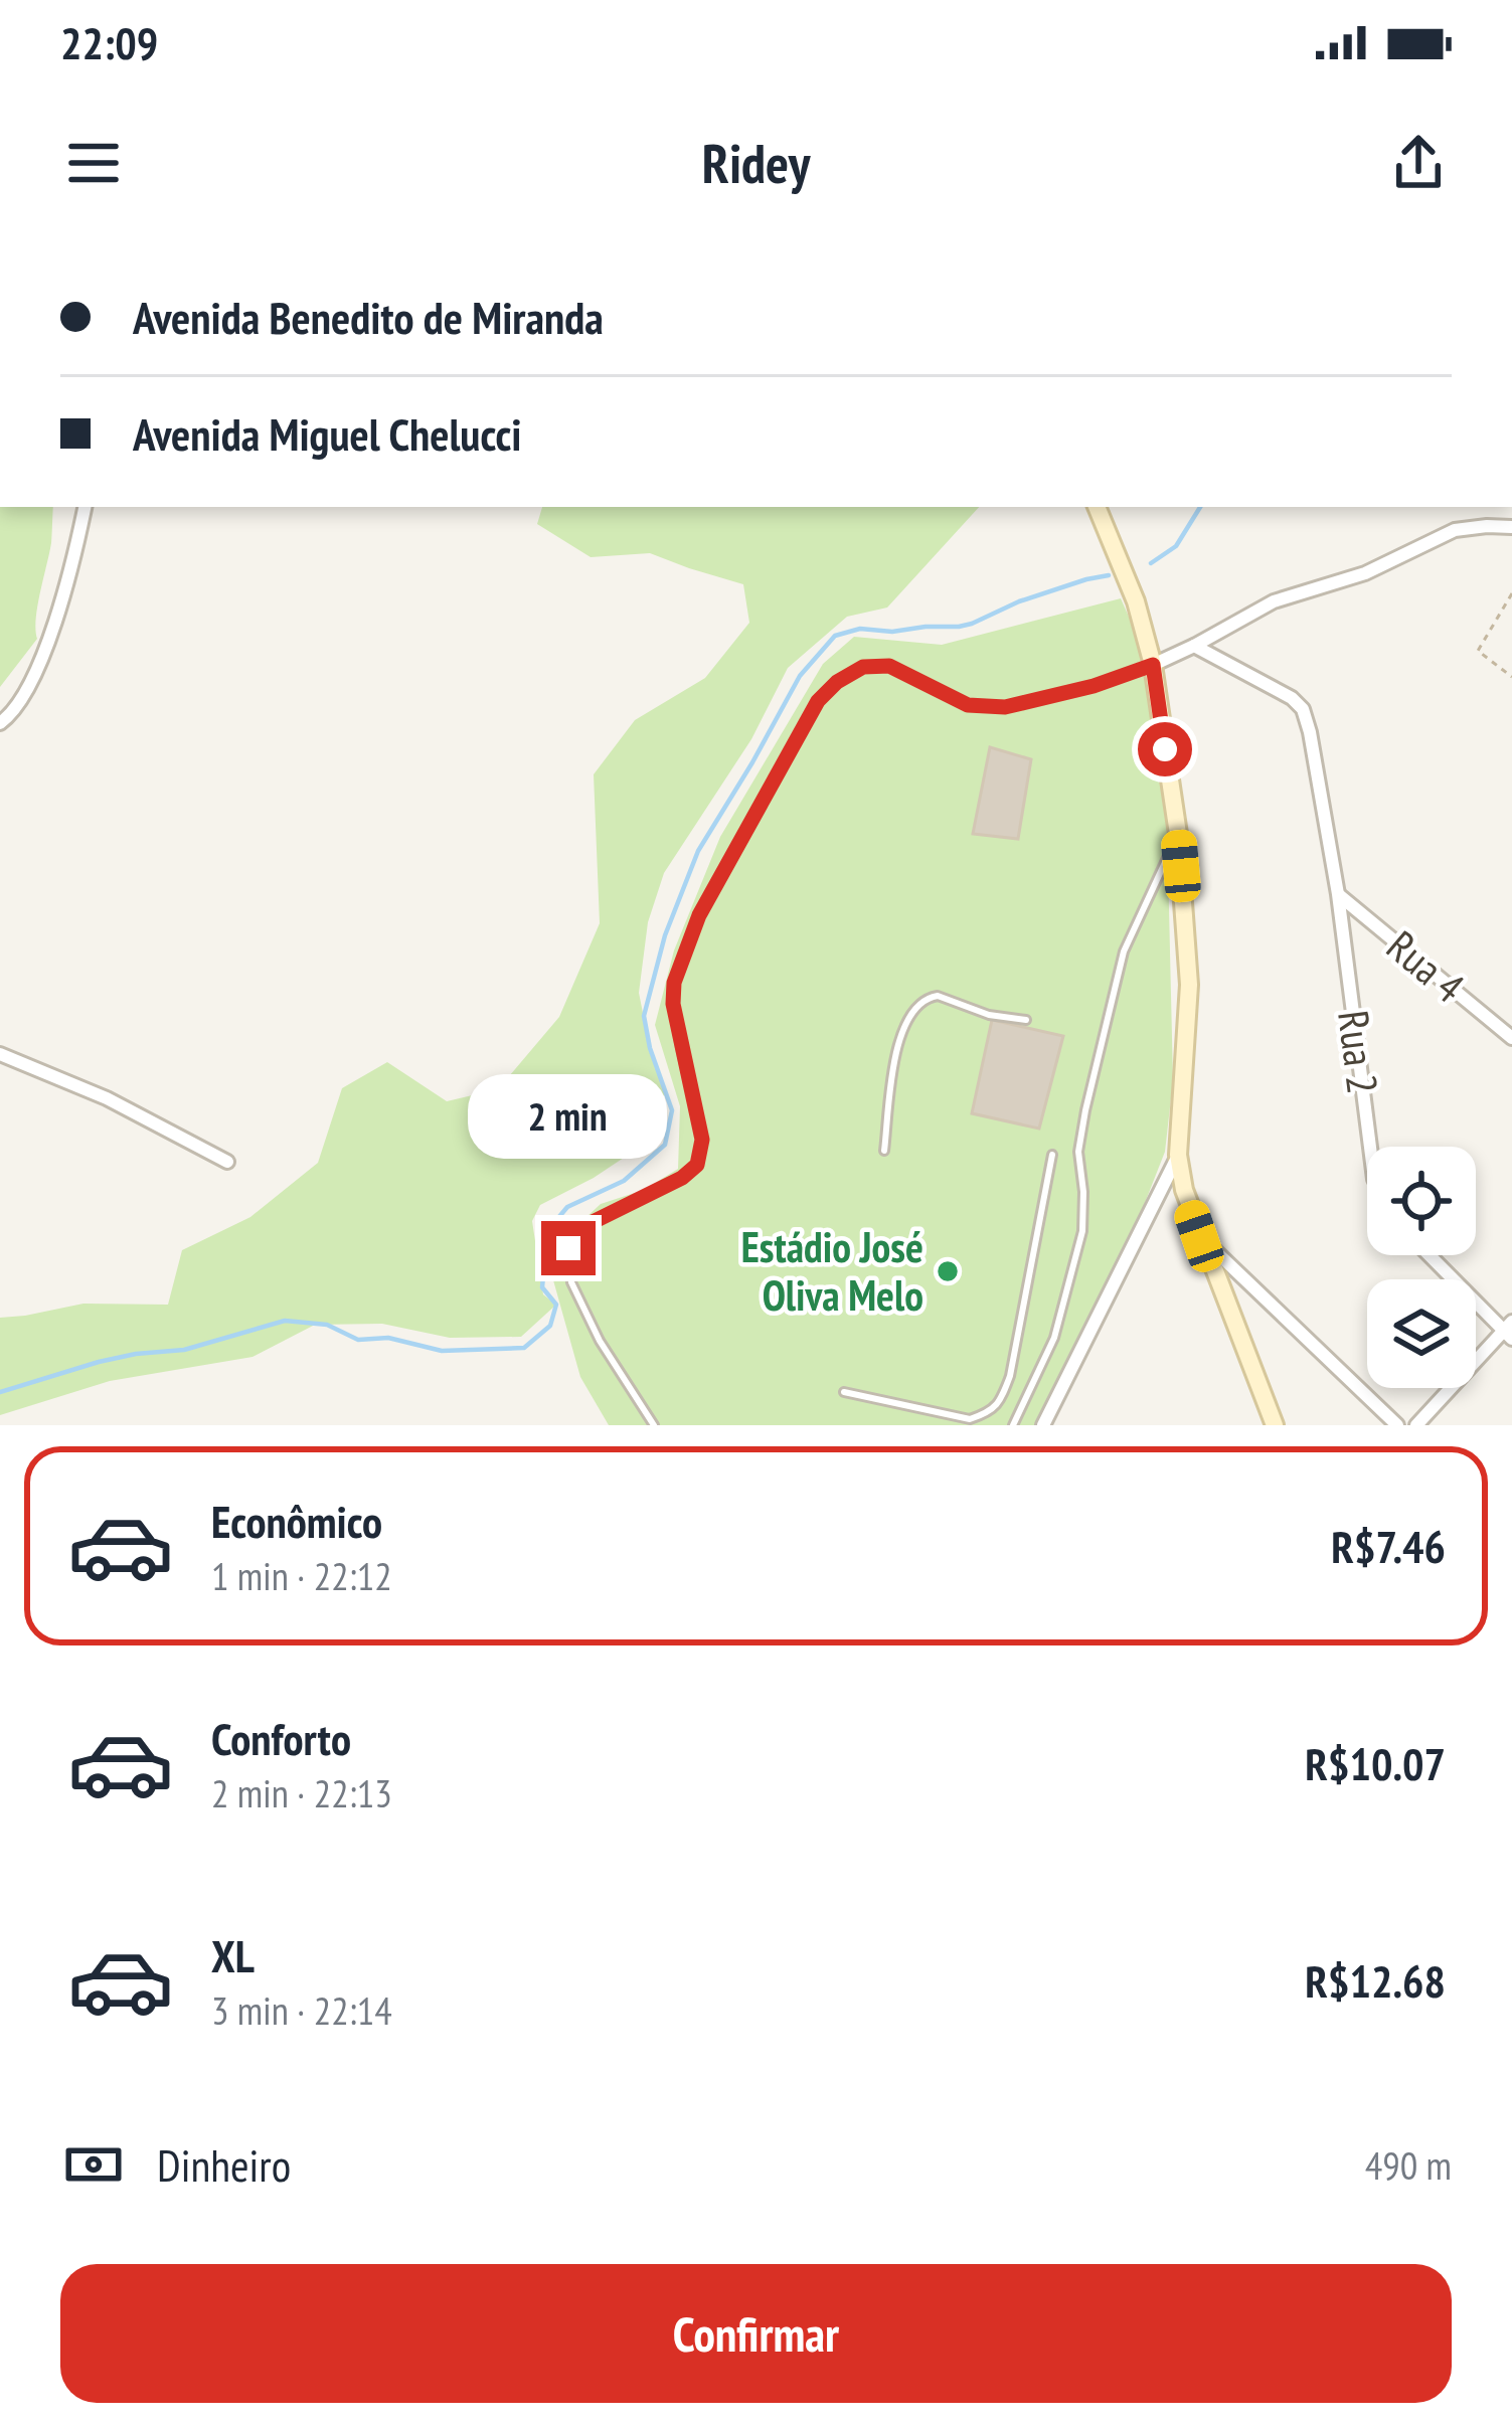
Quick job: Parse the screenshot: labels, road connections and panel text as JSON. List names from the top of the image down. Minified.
{"streets":{"street":["Rua 4","Rua 2"]},"crossings":[["Rua 4","Rua 2"]],"places":["Estádio José Oliva Melo"],"page":{"status":"22:09","header":"Ridey","banner":["Avenida Benedito de Miranda","Avenida Miguel Chelucci"],"bubble":"2 min","list":[{"name":"Econômico","note":"1 min · 22:12","value":"R$7.46"},{"name":"Conforto","note":"2 min · 22:13","value":"R$10.07"},{"name":"XL","note":"3 min · 22:14","value":"R$12.68"}],"pay":["Dinheiro","490 m"],"buttons":"Confirmar"}}
